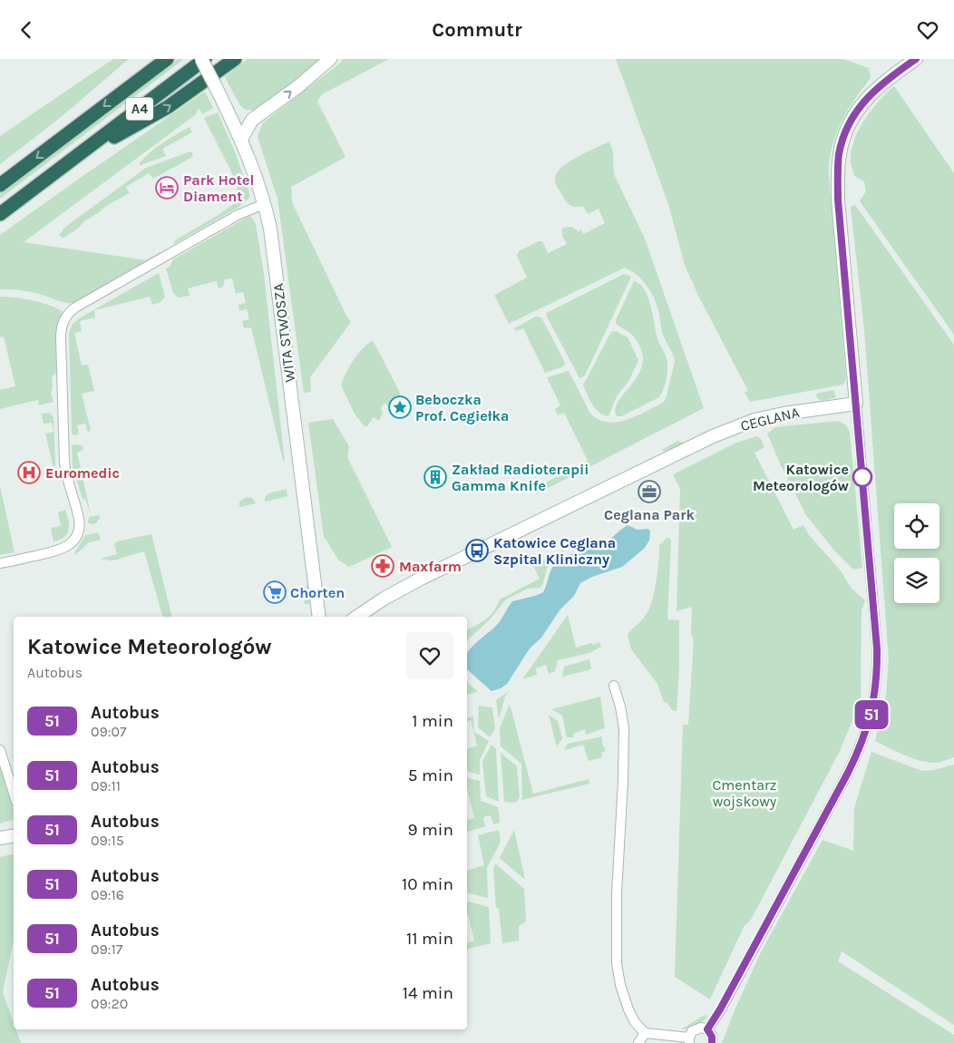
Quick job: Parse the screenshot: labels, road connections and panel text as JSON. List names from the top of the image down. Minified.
{"streets":{"highway":["A4"],"street":["WITA STWOSZA","CEGLANA"]},"parks":["Cmentarz wojskowy"],"places":{"hotel":["Park Hotel Diament"],"place":["Beboczka Prof. Cegiełka"],"hospital":["Euromedic"],"building":["Zakład Radioterapii Gamma Knife"],"other":["Katowice Meteorologów"],"office":["Ceglana Park"],"bus stop":["Katowice Ceglana Szpital Kliniczny"],"pharmacy":["Maxfarm"],"supermarket":["Chorten"]},"lines":["bus line 51"],"page":{"header":"Commutr","on_map":"51","heading":["Katowice Meteorologów","Autobus"],"list":[{"mark":"51","name":"Autobus","note":"09:07","value":"1 min"},{"mark":"51","name":"Autobus","note":"09:11","value":"5 min"},{"mark":"51","name":"Autobus","note":"09:15","value":"9 min"},{"mark":"51","name":"Autobus","note":"09:16","value":"10 min"},{"mark":"51","name":"Autobus","note":"09:17","value":"11 min"},{"mark":"51","name":"Autobus","note":"09:20","value":"14 min"}]}}
